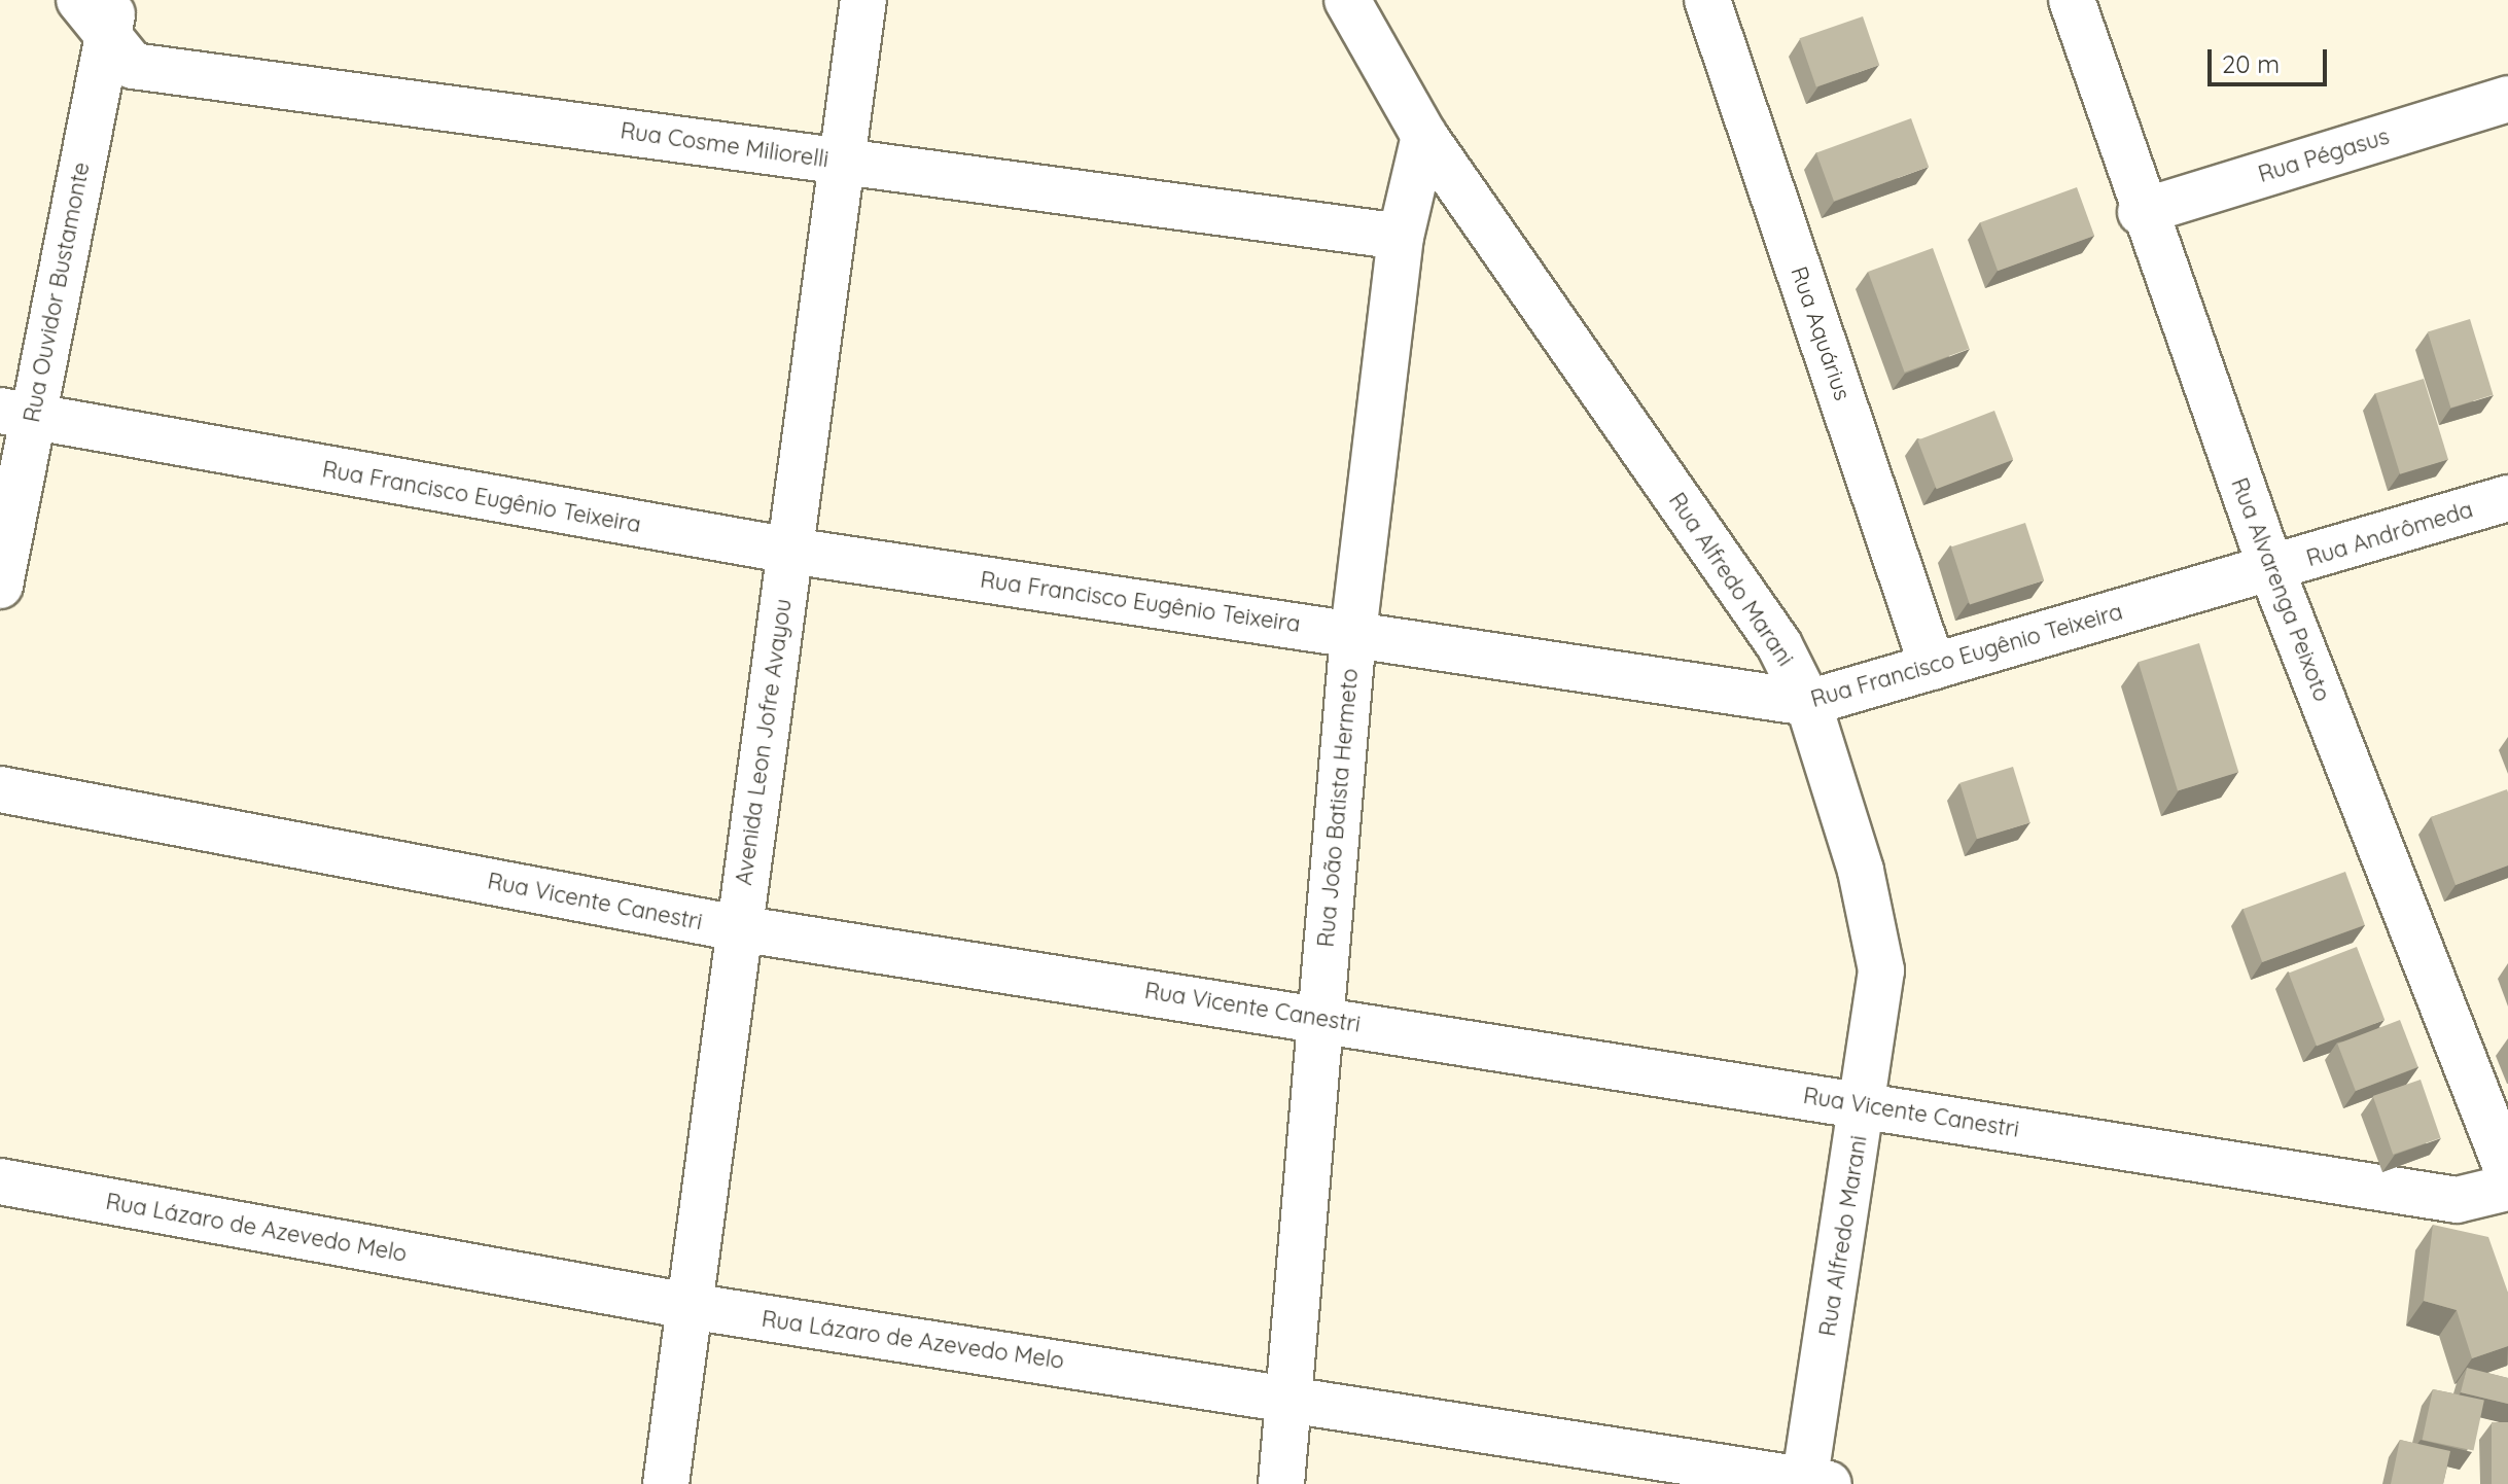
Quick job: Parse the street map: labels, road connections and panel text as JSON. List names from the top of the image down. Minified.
{"streets":{"street":["Rua Cosme Miliorelli","Rua Pégasus","Rua Ouvidor Bustamonte","Rua Aquárius","Rua Francisco Eugênio Teixeira","Rua Andrômeda","Rua Alfredo Marani","Rua Alvarenga Peixoto","Avenida Leon Jofre Avayou","Rua João Batista Hermeto","Rua Vicente Canestri","Rua Lázaro de Azevedo Melo"]},"crossings":[["Rua Cosme Miliorelli","Rua Ouvidor Bustamonte"],["Rua Cosme Miliorelli","Avenida Leon Jofre Avayou"],["Rua Cosme Miliorelli","Rua João Batista Hermeto"],["Rua Pégasus","Rua Alvarenga Peixoto"],["Rua Ouvidor Bustamonte","Rua Francisco Eugênio Teixeira"],["Rua Aquárius","Rua Francisco Eugênio Teixeira"],["Rua Francisco Eugênio Teixeira","Rua Andrômeda"],["Rua Francisco Eugênio Teixeira","Rua Alfredo Marani"],["Rua Francisco Eugênio Teixeira","Rua Alvarenga Peixoto"],["Rua Francisco Eugênio Teixeira","Avenida Leon Jofre Avayou"],["Rua Francisco Eugênio Teixeira","Rua João Batista Hermeto"],["Rua Andrômeda","Rua Alvarenga Peixoto"],["Rua Alfredo Marani","Rua João Batista Hermeto"],["Rua Alfredo Marani","Rua Vicente Canestri"],["Rua Alfredo Marani","Rua Lázaro de Azevedo Melo"],["Avenida Leon Jofre Avayou","Rua Vicente Canestri"],["Avenida Leon Jofre Avayou","Rua Lázaro de Azevedo Melo"],["Rua João Batista Hermeto","Rua Vicente Canestri"],["Rua João Batista Hermeto","Rua Lázaro de Azevedo Melo"]],"scale_bar":"20 m"}
